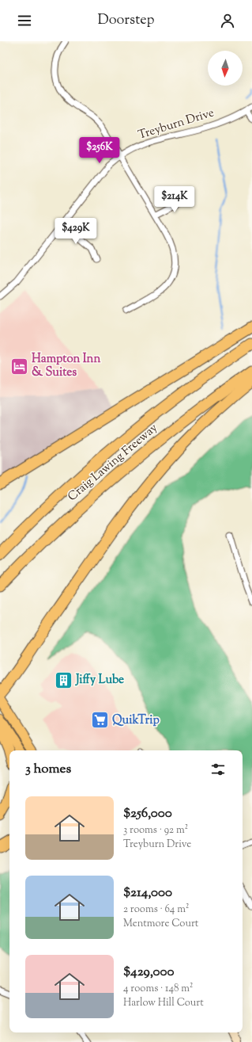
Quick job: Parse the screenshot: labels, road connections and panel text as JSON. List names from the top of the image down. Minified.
{"streets":{"highway":["Craig Lawing Freeway"],"street":["Treyburn Drive"]},"places":{"hotel":["Hampton Inn & Suites"],"building":["Jiffy Lube"],"supermarket":["QuikTrip"]},"north":"bottom","page":{"header":"Doorstep","price":["$256K","$214K","$429K"],"heading":"3 homes","list":[{"name":"$256,000","note":"3 rooms · 92 m² · Treyburn Drive"},{"name":"$214,000","note":"2 rooms · 64 m² · Mentmore Court"},{"name":"$429,000","note":"4 rooms · 148 m² · Harlow Hill Court"}]}}
